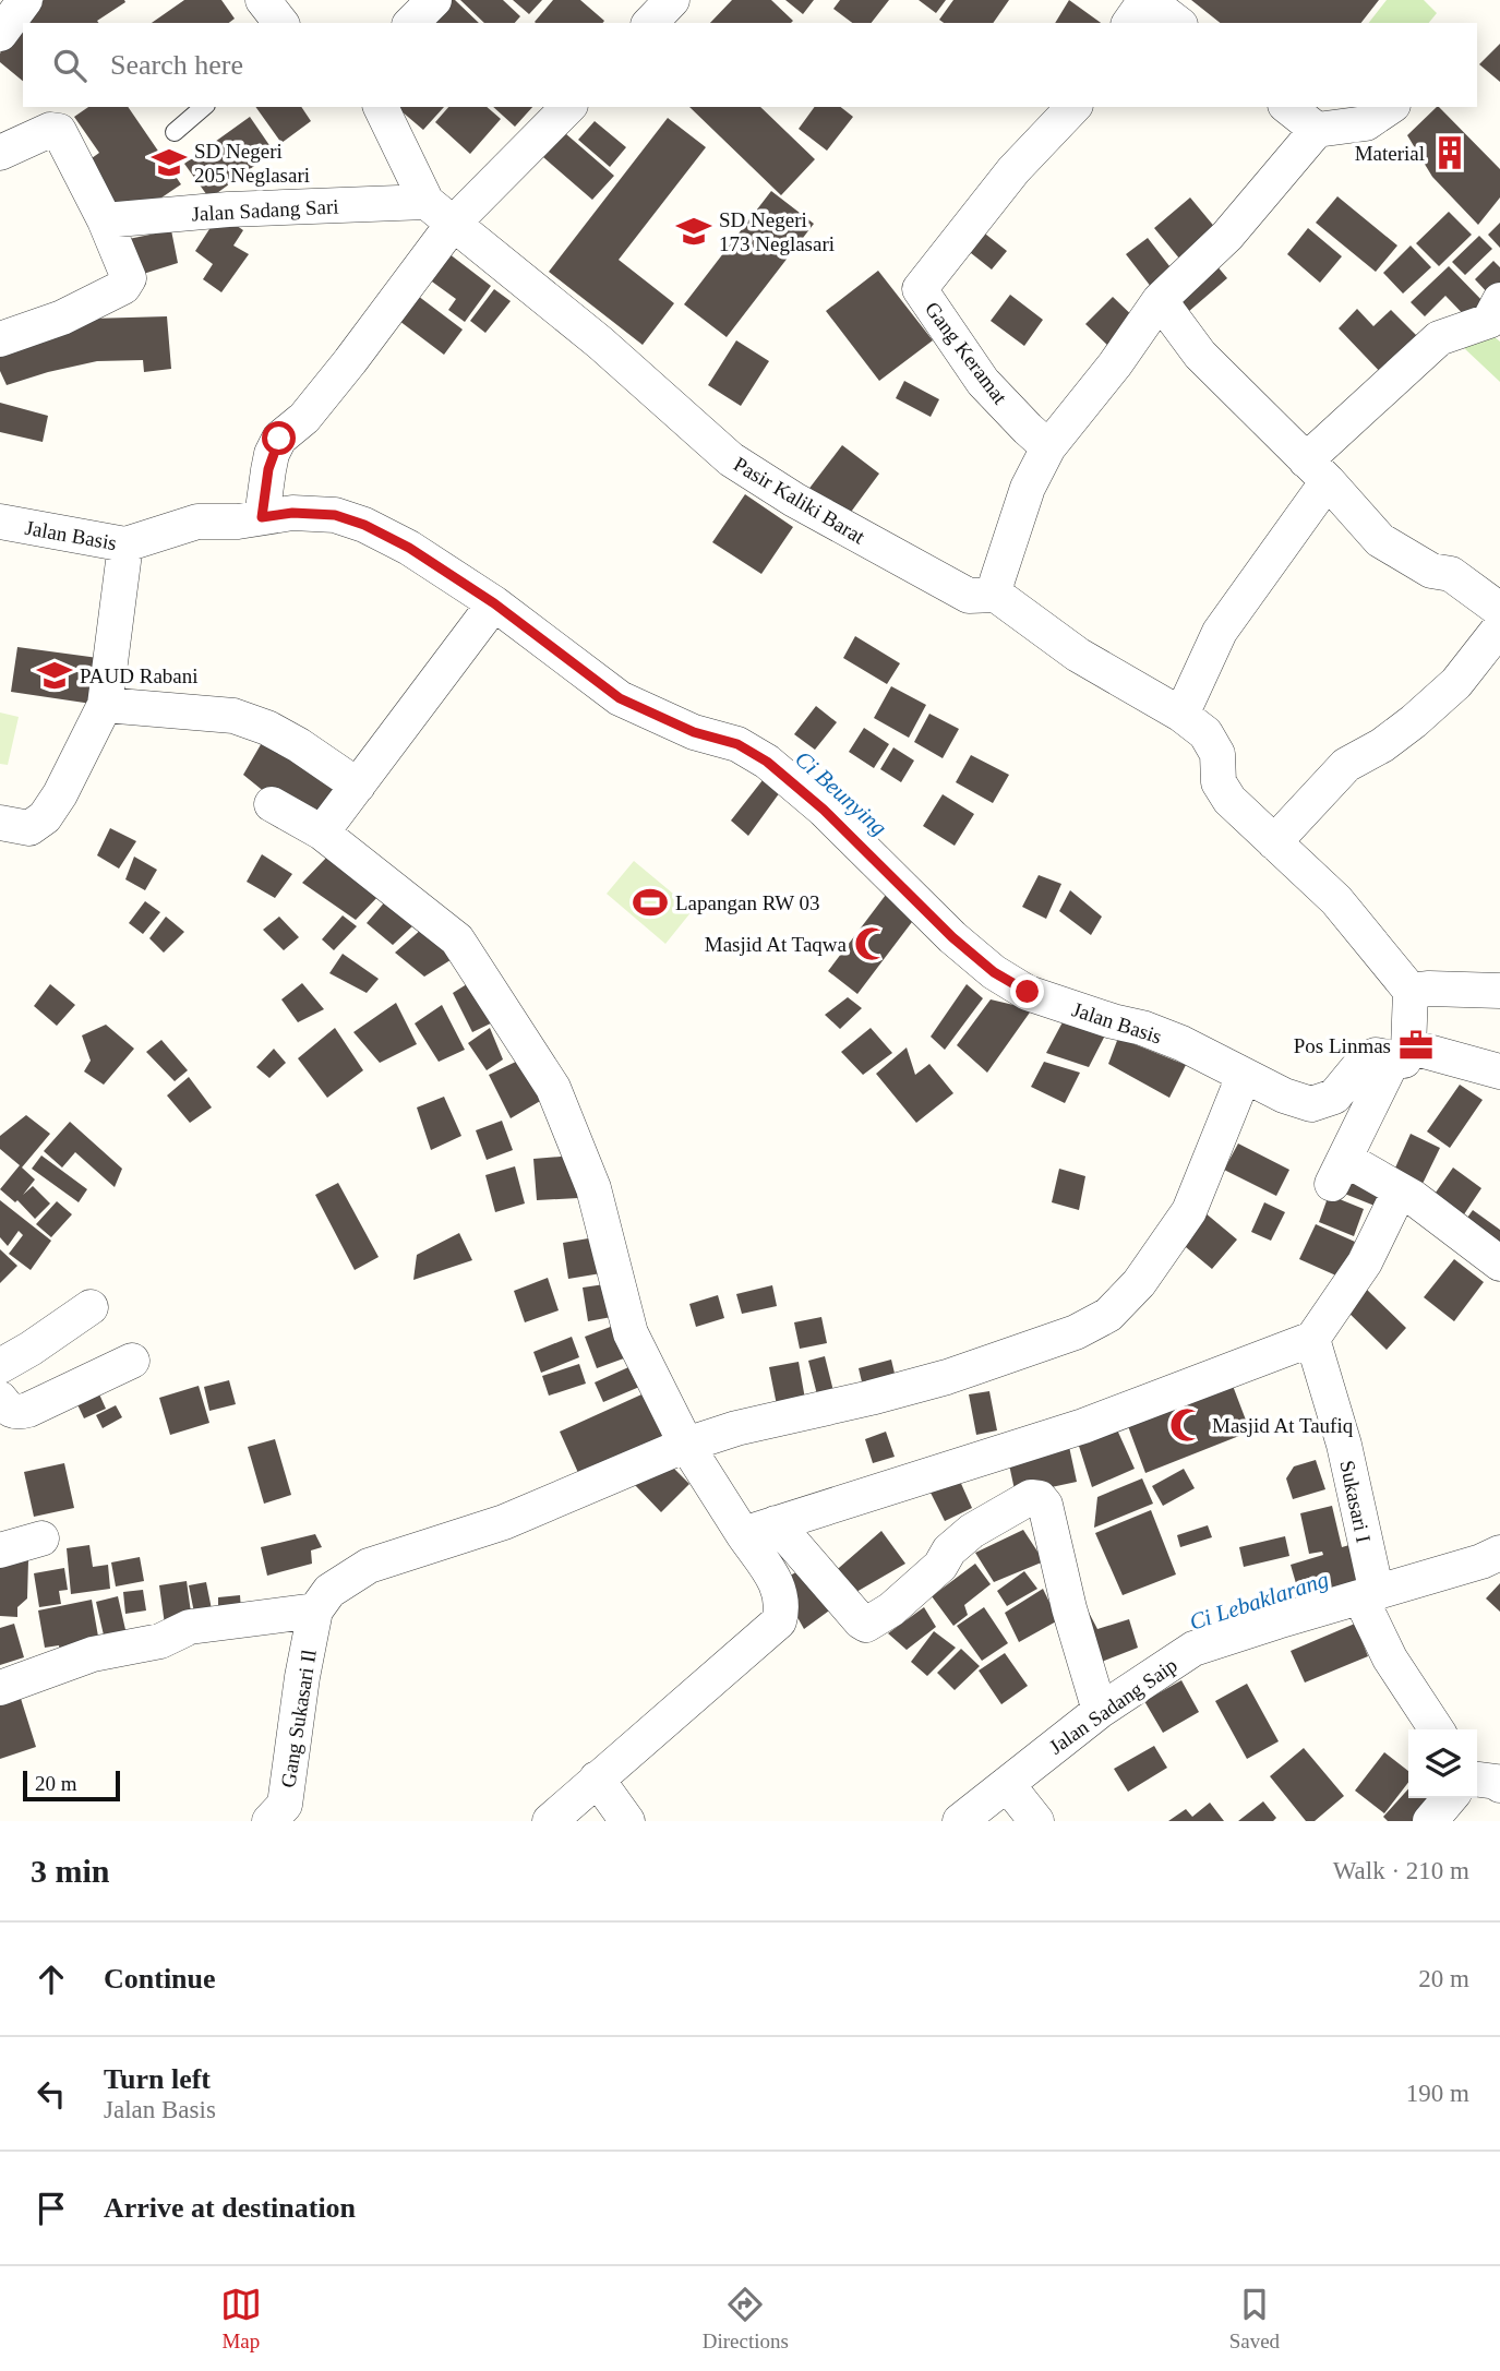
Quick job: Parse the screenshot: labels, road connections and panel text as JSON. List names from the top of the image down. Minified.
{"streets":{"street":["Jalan Sadang Sari","Gang Keramat","Pasir Kaliki Barat","Jalan Basis","Sukasari I","Jalan Sadang Saip","Gang Sukasari Il"]},"crossings":[["Jalan Sadang Sari","Pasir Kaliki Barat"],["Sukasari I","Jalan Sadang Saip"]],"water":["Ci Beunying","Ci Lebaklarang"],"places":{"building":["Material"],"school or university":["SD Negeri 205 Neglasari","SD Negeri 173 Neglasari","PAUD Rabani"],"sports":["Lapangan RW 03"],"mosque":["Masjid At Taqwa","Masjid At Taufiq"],"office":["Pos Linmas"]},"scale_bar":"20 m","page":{"search":"Search here","scale":"20 m","heading":["3 min","Walk · 210 m"],"list":[["Continue","20 m"],["Turn left","Jalan Basis","190 m"],"Arrive at destination"],"nav":["Map","Directions","Saved"]}}
